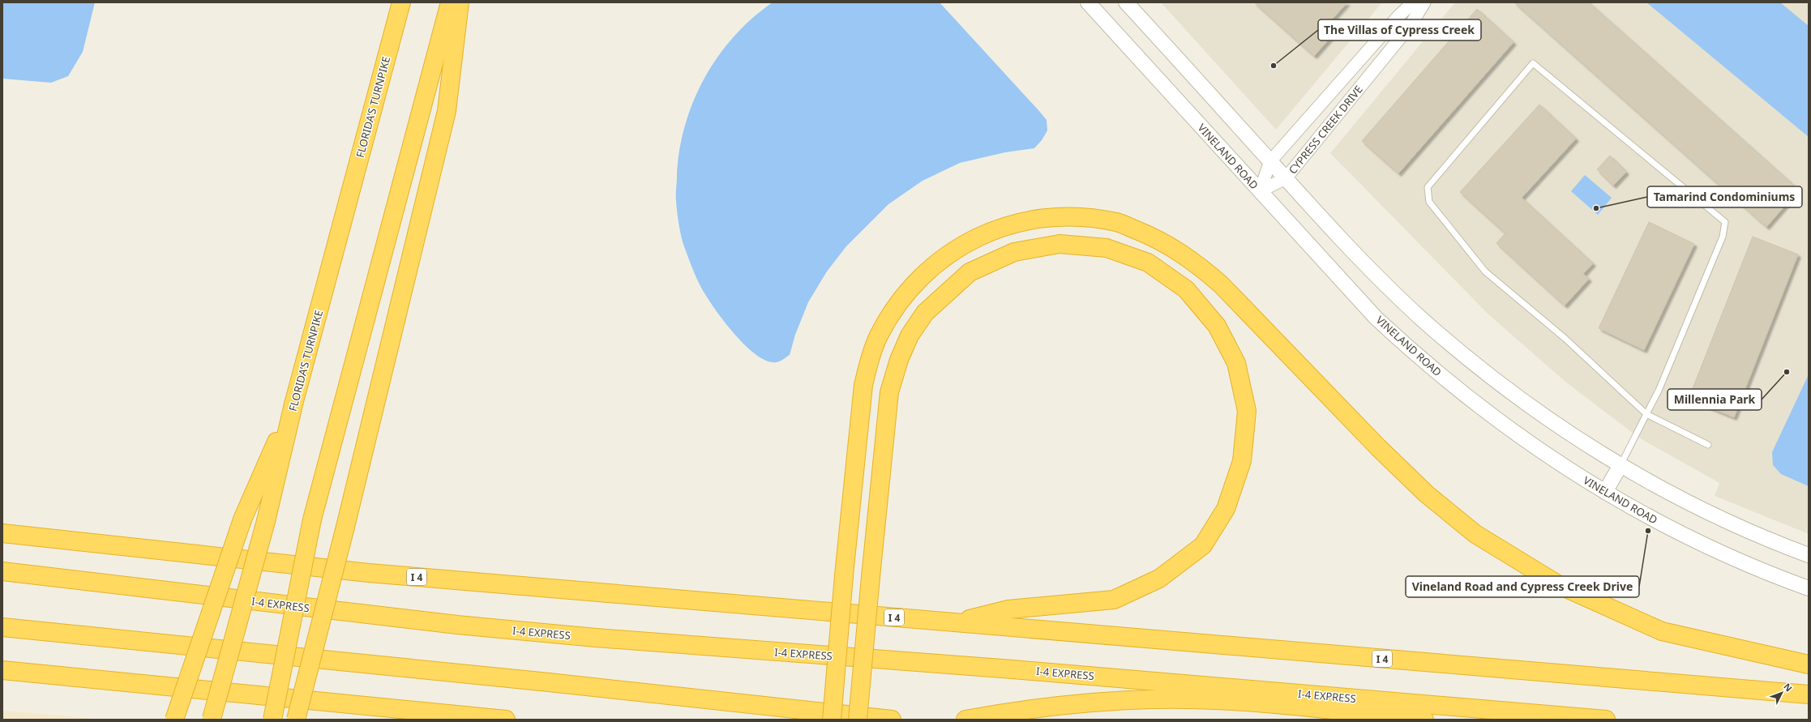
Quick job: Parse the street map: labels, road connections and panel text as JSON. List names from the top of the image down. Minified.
{"streets":{"highway":["FLORIDA'S TURNPIKE","I 4","I-4 EXPRESS"],"street":["CYPRESS CREEK DRIVE","VINELAND ROAD"]},"crossings":[["CYPRESS CREEK DRIVE","VINELAND ROAD"]],"places":["The Villas of Cypress Creek","Tamarind Condominiums","Millennia Park","Vineland Road and Cypress Creek Drive"],"north":"top right"}
